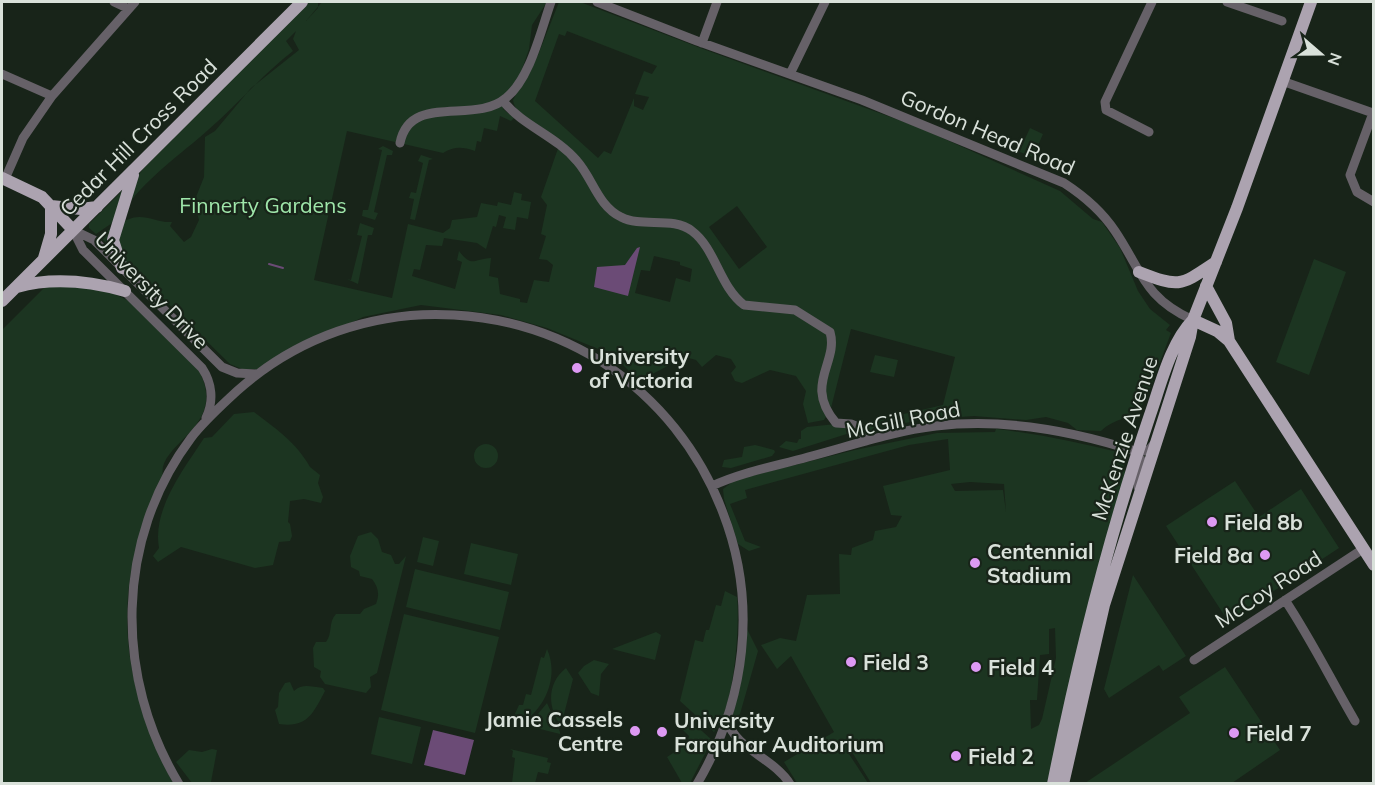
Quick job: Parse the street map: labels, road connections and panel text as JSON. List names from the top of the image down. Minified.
{"streets":{"main road":["Gordon Head Road","Cedar Hill Cross Road","McKenzie Avenue"],"street":["University Drive","McGill Road","McCoy Road"]},"crossings":[["Gordon Head Road","McKenzie Avenue"],["Gordon Head Road","McCoy Road"],["Cedar Hill Cross Road","University Drive"],["McGill Road","McKenzie Avenue"]],"parks":["Finnerty Gardens"],"places":["University of Victoria","Field 8b","Field 8a","Centennial Stadium","Field 3","Field 4","Jamie Cassels Centre","University Farquhar Auditorium","Field 7","Field 2"],"north":"right"}
